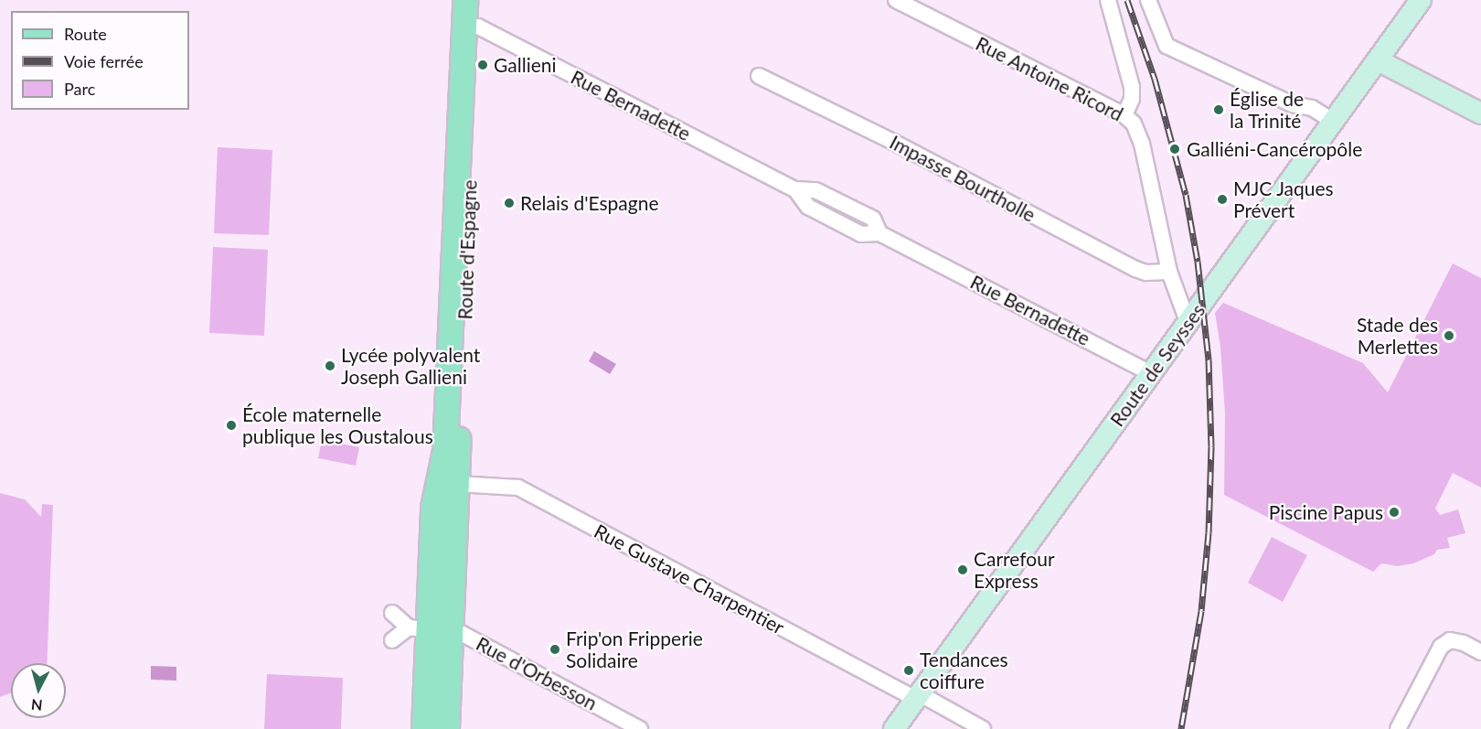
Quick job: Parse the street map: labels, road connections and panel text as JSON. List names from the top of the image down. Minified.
{"streets":{"main road":["Route d'Espagne","Route de Seysses"],"street":["Rue Antoine Ricord","Rue Bernadette","Impasse Bourtholle","Rue Gustave Charpentier","Rue d'Orbesson"]},"crossings":[["Rue Antoine Ricord","Impasse Bourtholle"],["Rue Antoine Ricord","Route de Seysses"],["Rue Bernadette","Route d'Espagne"],["Rue Bernadette","Route de Seysses"],["Route d'Espagne","Rue Gustave Charpentier"],["Route d'Espagne","Rue d'Orbesson"],["Route de Seysses","Rue Gustave Charpentier"]],"places":["Gallieni","Église de la Trinité","Galliéni-Cancéropôle","MJC Jaques Prévert","Relais d'Espagne","Stade des Merlettes","Lycée polyvalent Joseph Gallieni","École maternelle publique les Oustalous","Piscine Papus","Carrefour Express","Frip'on Fripperie Solidaire","Tendances coiffure"],"legend":["Route","Voie ferrée","Parc"],"north":"bottom"}
